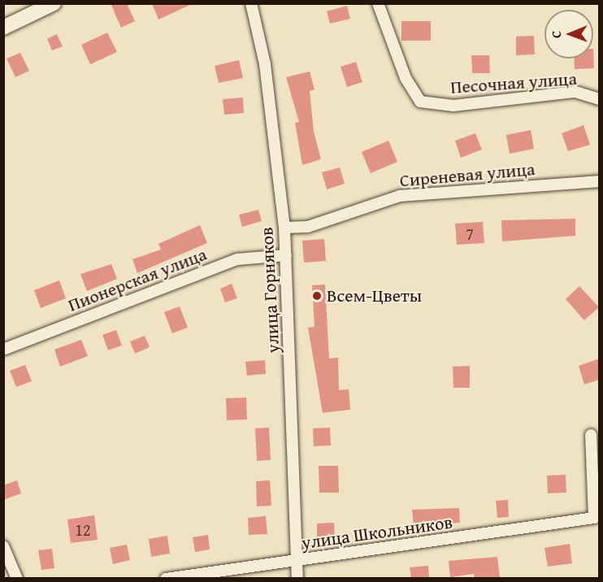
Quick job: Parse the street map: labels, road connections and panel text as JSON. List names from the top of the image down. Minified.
{"streets":{"street":["Песочная улица","Сиреневая улица","Пионерская улица","улица Горняков","улица Школьников"]},"crossings":[["Сиреневая улица","улица Горняков"],["Пионерская улица","улица Горняков"],["улица Горняков","улица Школьников"]],"places":["Всем-Цветы"],"house_numbers":["7","12"],"north":"left"}
